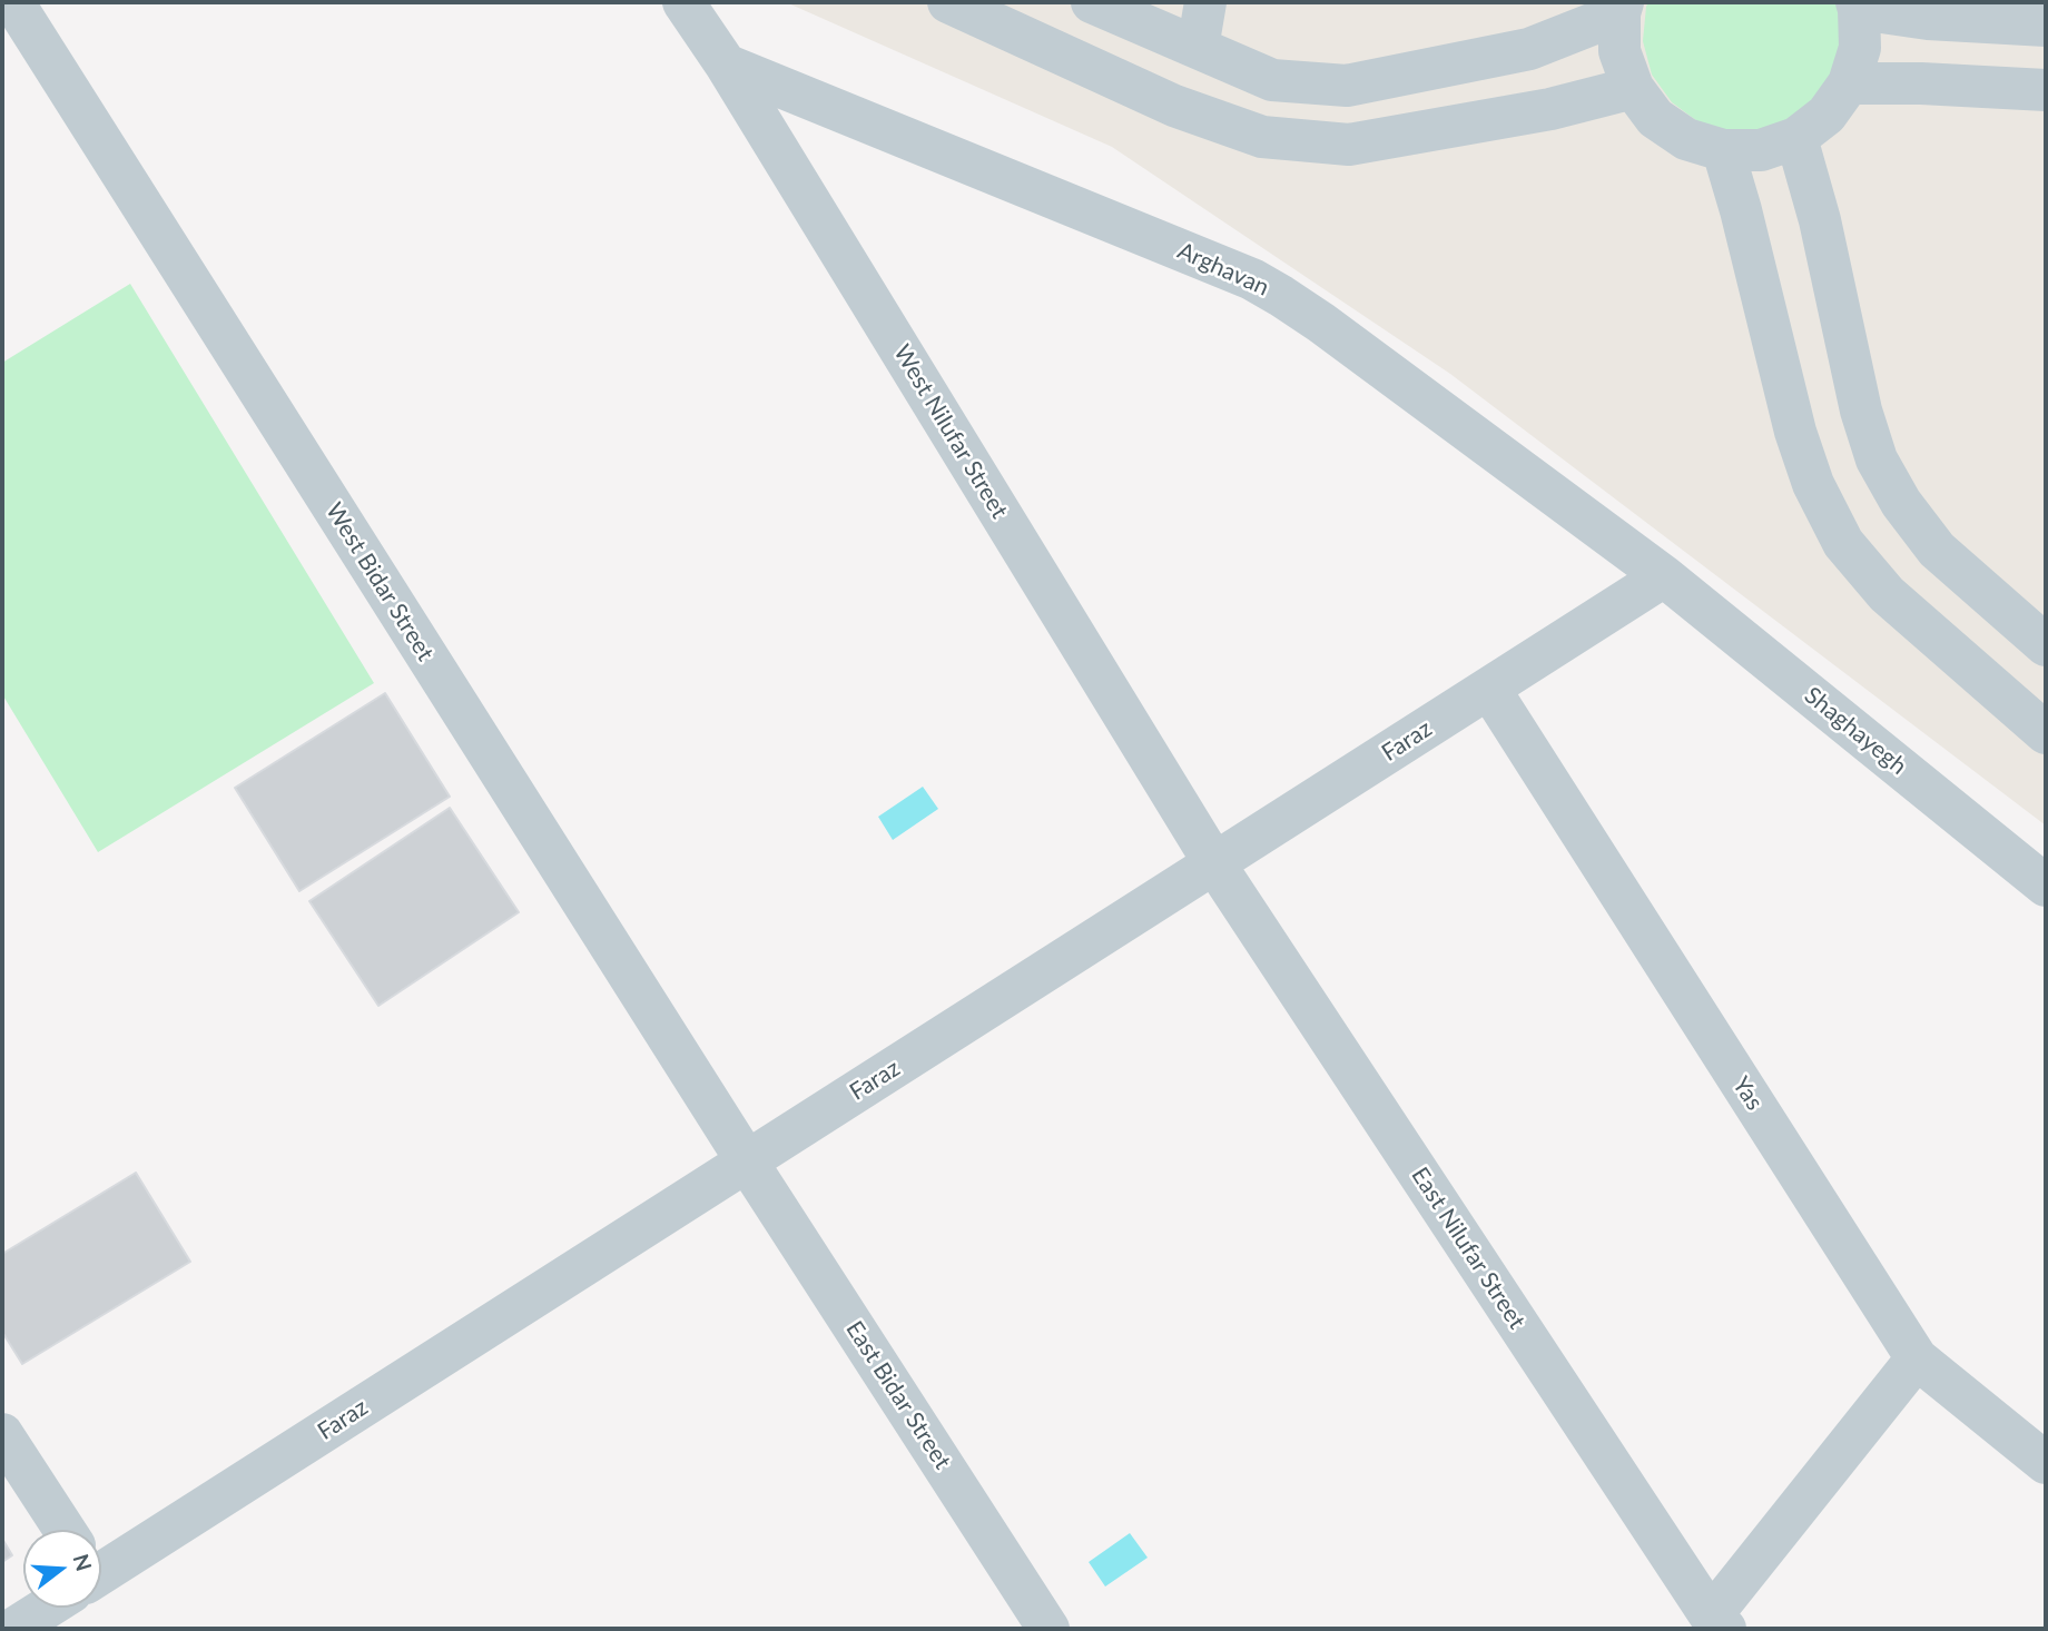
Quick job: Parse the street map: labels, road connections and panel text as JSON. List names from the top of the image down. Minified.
{"streets":{"street":["Arghavan","West Nilufar Street","West Bidar Street","Shaghayegh","Faraz","Yas","East Nilufar Street","East Bidar Street"]},"crossings":[["Arghavan","West Nilufar Street"],["Arghavan","Shaghayegh"],["Arghavan","Faraz"],["West Nilufar Street","Faraz"],["West Nilufar Street","East Nilufar Street"],["West Bidar Street","Faraz"],["West Bidar Street","East Bidar Street"],["Shaghayegh","Faraz"],["Faraz","Yas"],["Faraz","East Nilufar Street"],["Faraz","East Bidar Street"]],"north":"right"}
